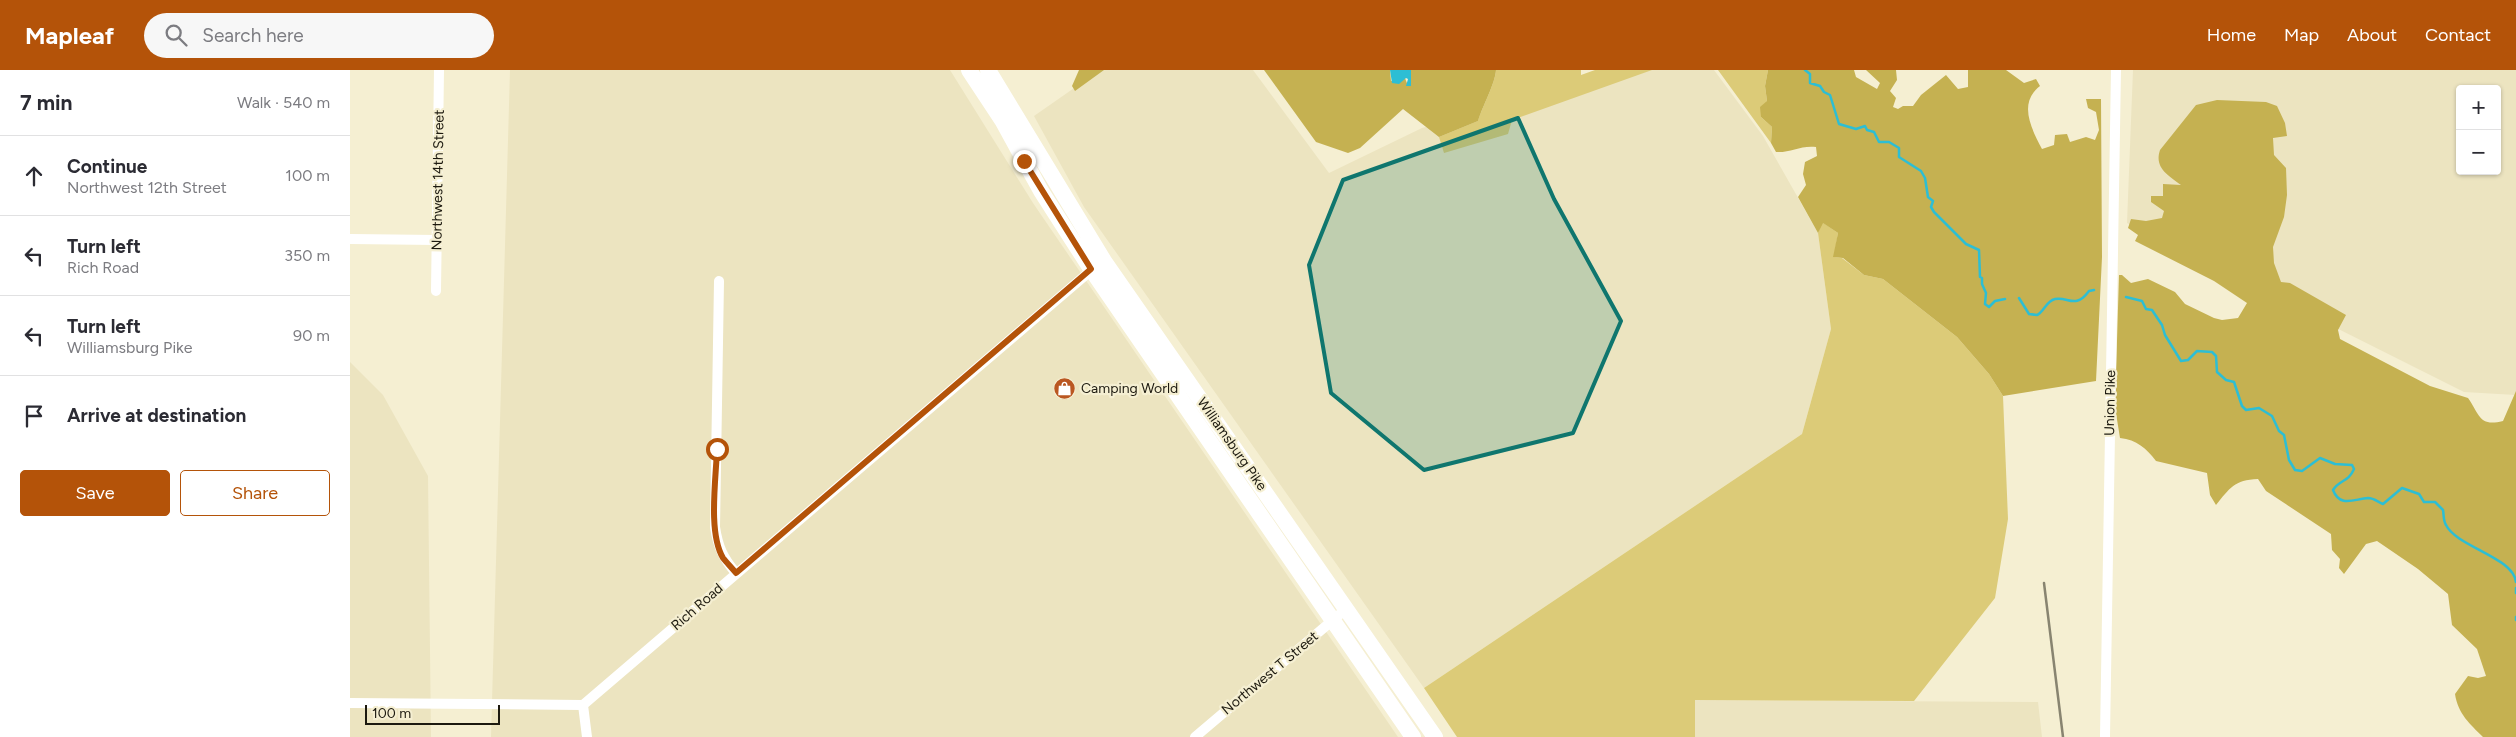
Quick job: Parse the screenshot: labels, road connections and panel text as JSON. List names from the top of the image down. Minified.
{"streets":{"main road":["Williamsburg Pike"],"street":["Northwest 14th Street","Union Pike","Rich Road","Northwest T Street"]},"crossings":[["Williamsburg Pike","Rich Road"],["Williamsburg Pike","Northwest T Street"]],"places":{"shop":["Camping World"]},"scale_bar":"100 m","page":{"header":"Mapleaf","search":"Search here","nav":["Home","Map","About","Contact"],"heading":["7 min","Walk · 540 m"],"map_buttons":["+","−"],"list":[["Continue","Northwest 12th Street","100 m"],["Turn left","Rich Road","350 m"],["Turn left","Williamsburg Pike","90 m"],"Arrive at destination"],"buttons":["Save","Share"],"scale":"100 m"}}
